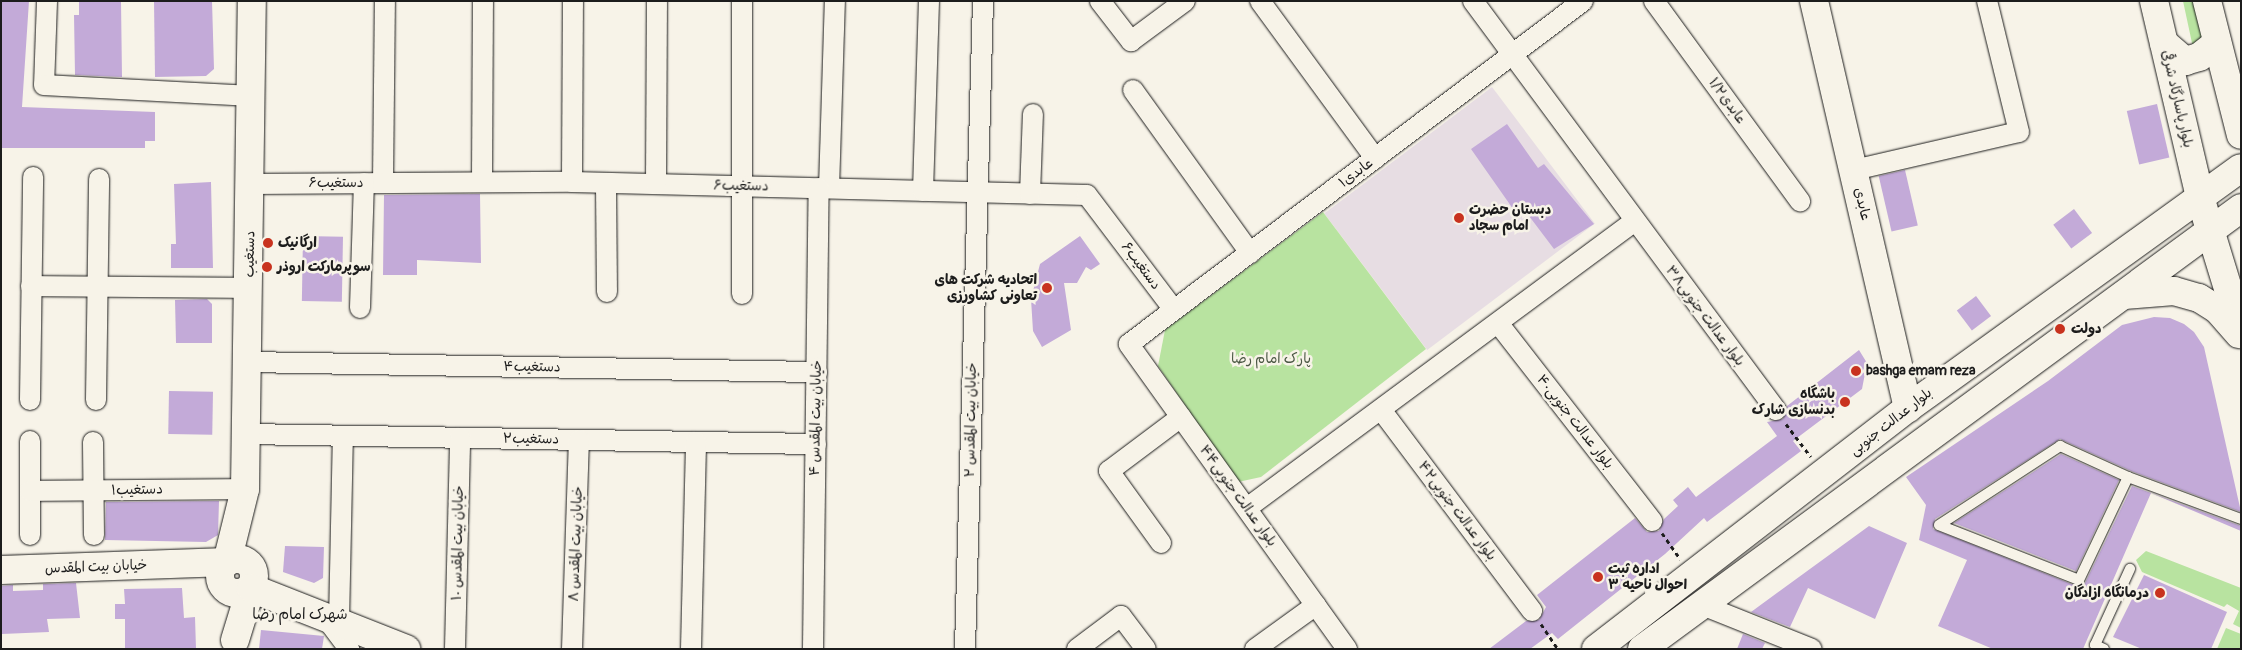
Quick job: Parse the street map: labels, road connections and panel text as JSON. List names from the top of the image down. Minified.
{"streets":{"main road":["بلوار پاسارگاد شرقی","عابدی","دستغیب","بلوار عدالت جنوبی","خیابان بیت المقدس"],"street":["عابدی۱/۲","۱عابدی","دستغیب۶","بلوار عدالت جنوبی۳۸","دستغیب۴","خیابان بیت المقدس ۴","خیابان بیت المقدس ۲","بلوار عدالت جنوبی۴۰","۲دستغیب","دستغیب۱","بلوار عدالت جنوبی۴۴","بلوار عدالت جنوبی۴۲","خیابان بیت المقدس ۱۰","خیابان بیت المقدس ۸"]},"crossings":[["بلوار پاسارگاد شرقی","بلوار عدالت جنوبی"],["۱عابدی","دستغیب۶"],["۱عابدی","بلوار عدالت جنوبی۳۸"],["۱عابدی","بلوار عدالت جنوبی۴۴"],["دستغیب۶","دستغیب"],["دستغیب۶","خیابان بیت المقدس ۴"],["دستغیب۶","خیابان بیت المقدس ۲"],["عابدی","بلوار عدالت جنوبی"],["دستغیب","دستغیب۴"],["دستغیب","۲دستغیب"],["دستغیب","دستغیب۱"],["دستغیب","خیابان بیت المقدس"],["دستغیب۴","خیابان بیت المقدس ۴"],["خیابان بیت المقدس ۴","۲دستغیب"],["۲دستغیب","خیابان بیت المقدس ۱۰"],["۲دستغیب","خیابان بیت المقدس ۸"]],"districts":["شهرک امام رضا"],"parks":["پارک امام رضا"],"places":["دبستان حضرت امام سجاد","ارگانیک","سوپرمارکت اروذر","اتحادیه شرکت های تعاونی کشاورزی","دولت","bashga emam reza","باشگاه بدنسازی شارک","اداره ثبت احوال ناحیه ۳","درمانگاه ازادگان"]}
